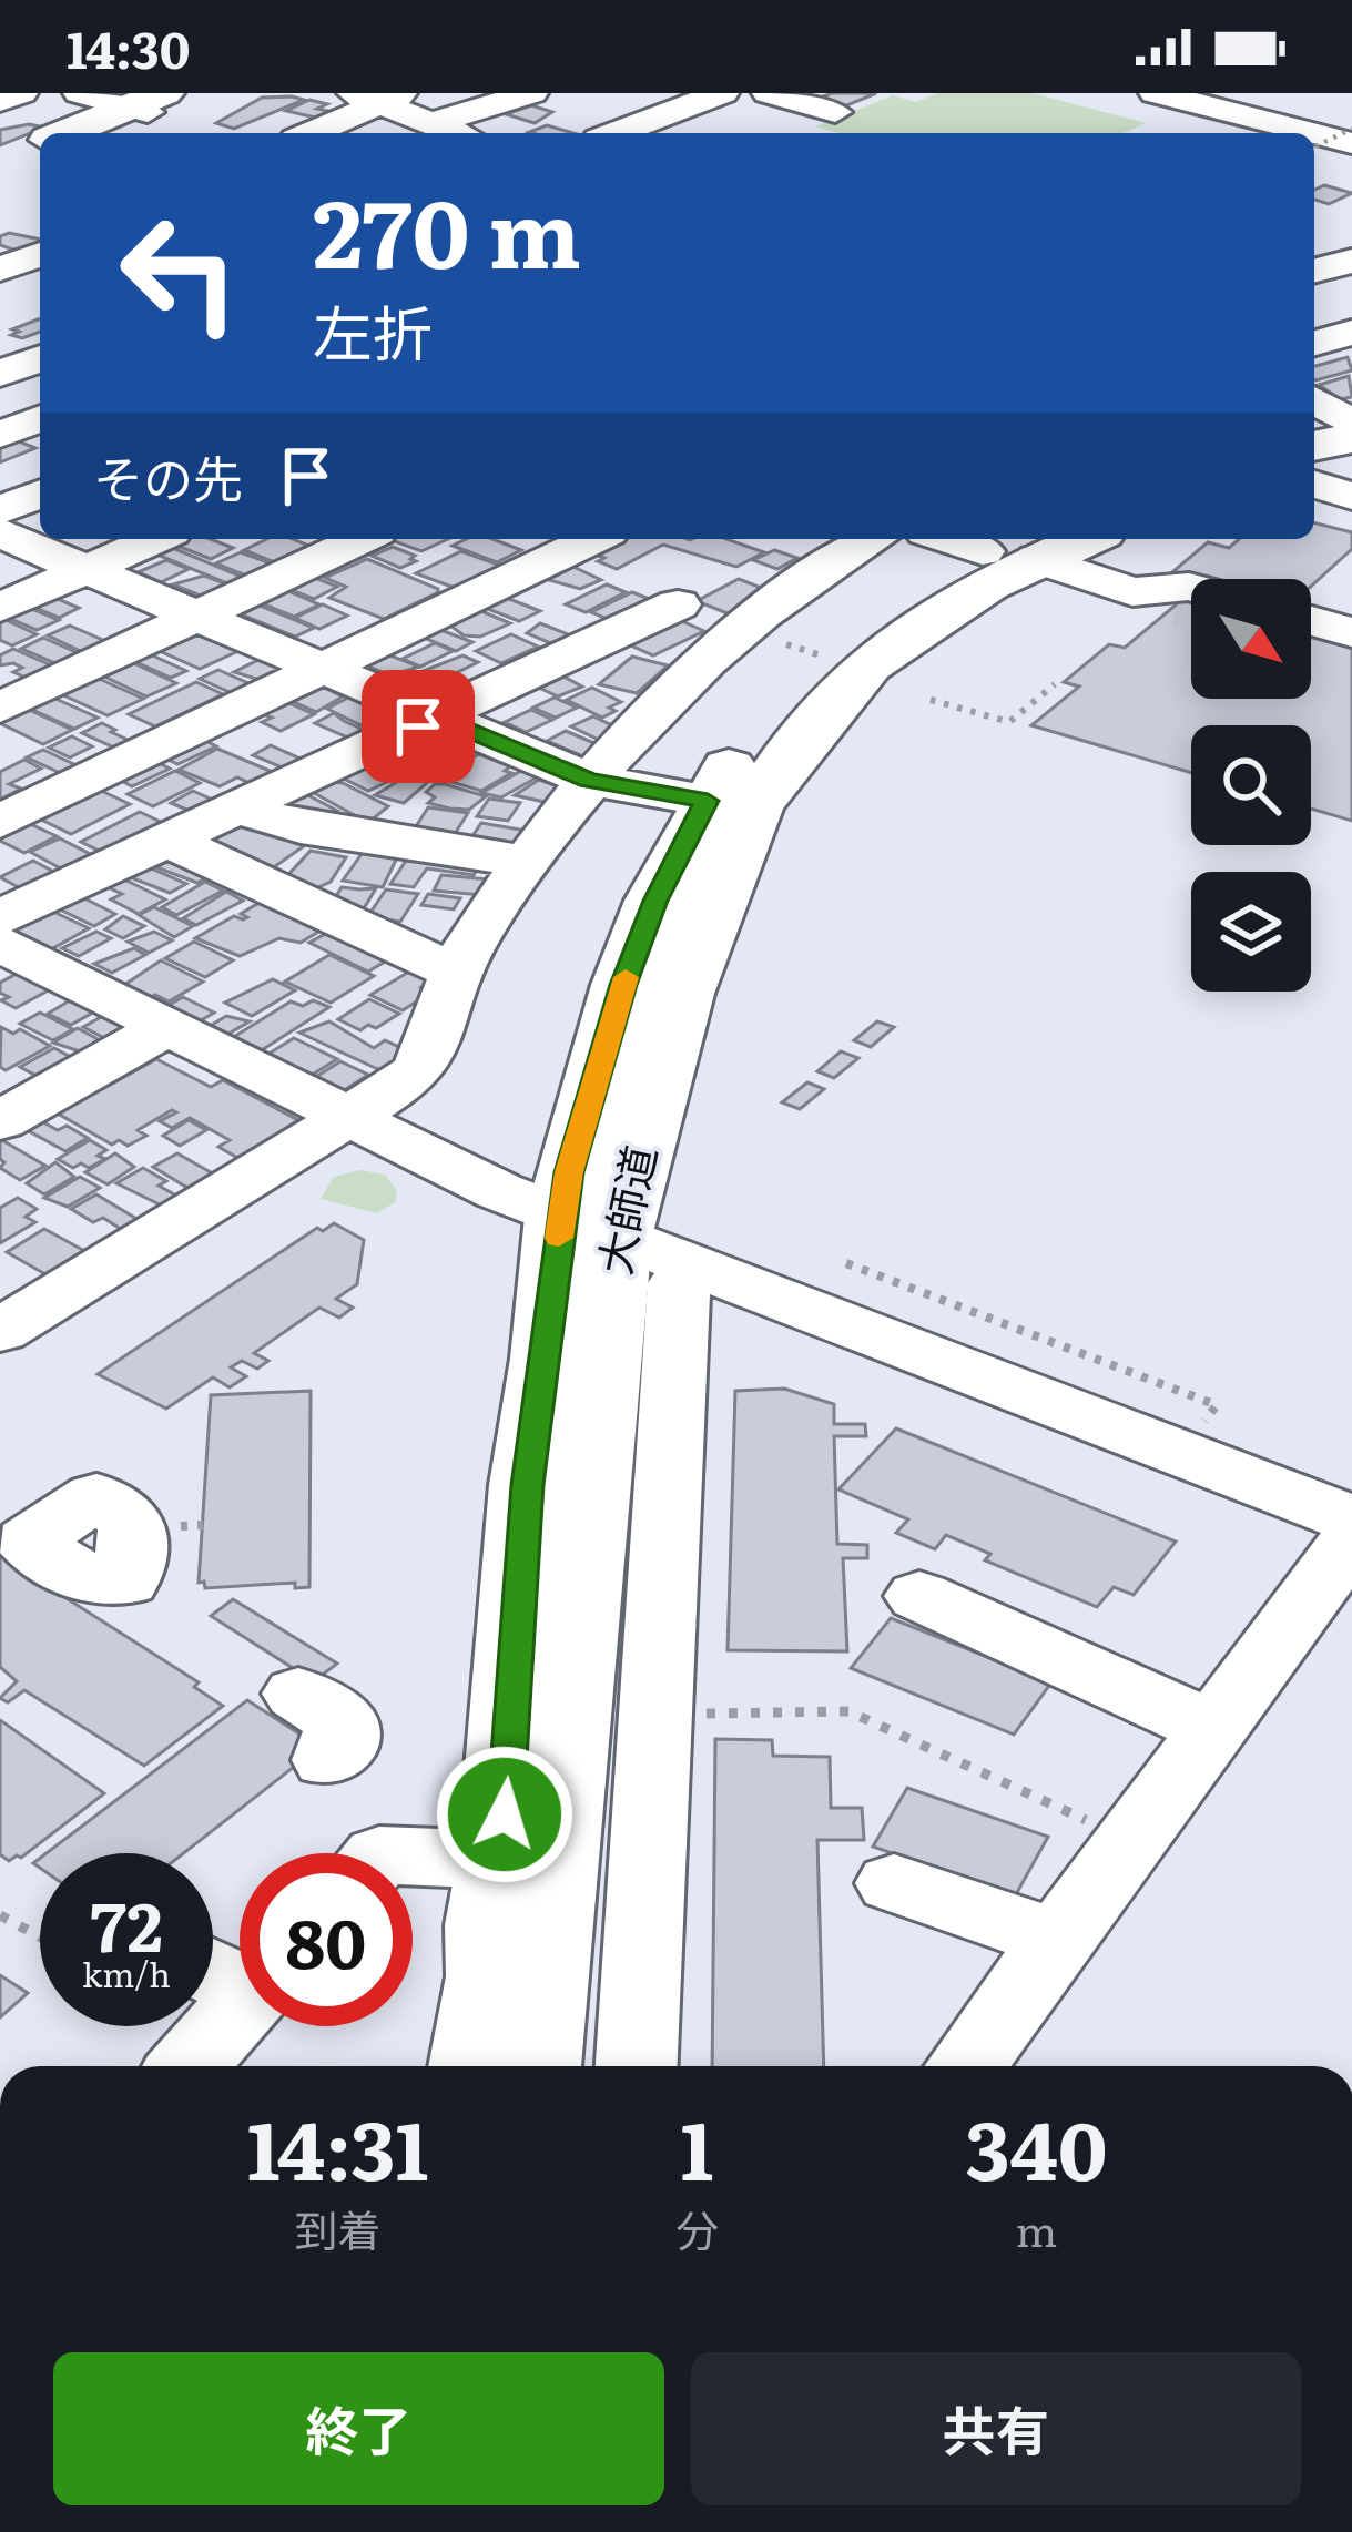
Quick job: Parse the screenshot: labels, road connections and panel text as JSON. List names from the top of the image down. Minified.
{"streets":{"highway":["大師道"]},"north":"bottom right","page":{"status":"14:30","turn":["270 m","左折"],"then":"その先","speed":"72 km/h","limit":"80","eta":["14:31","到着","1","分","340","m"],"buttons":["終了","共有"]}}
